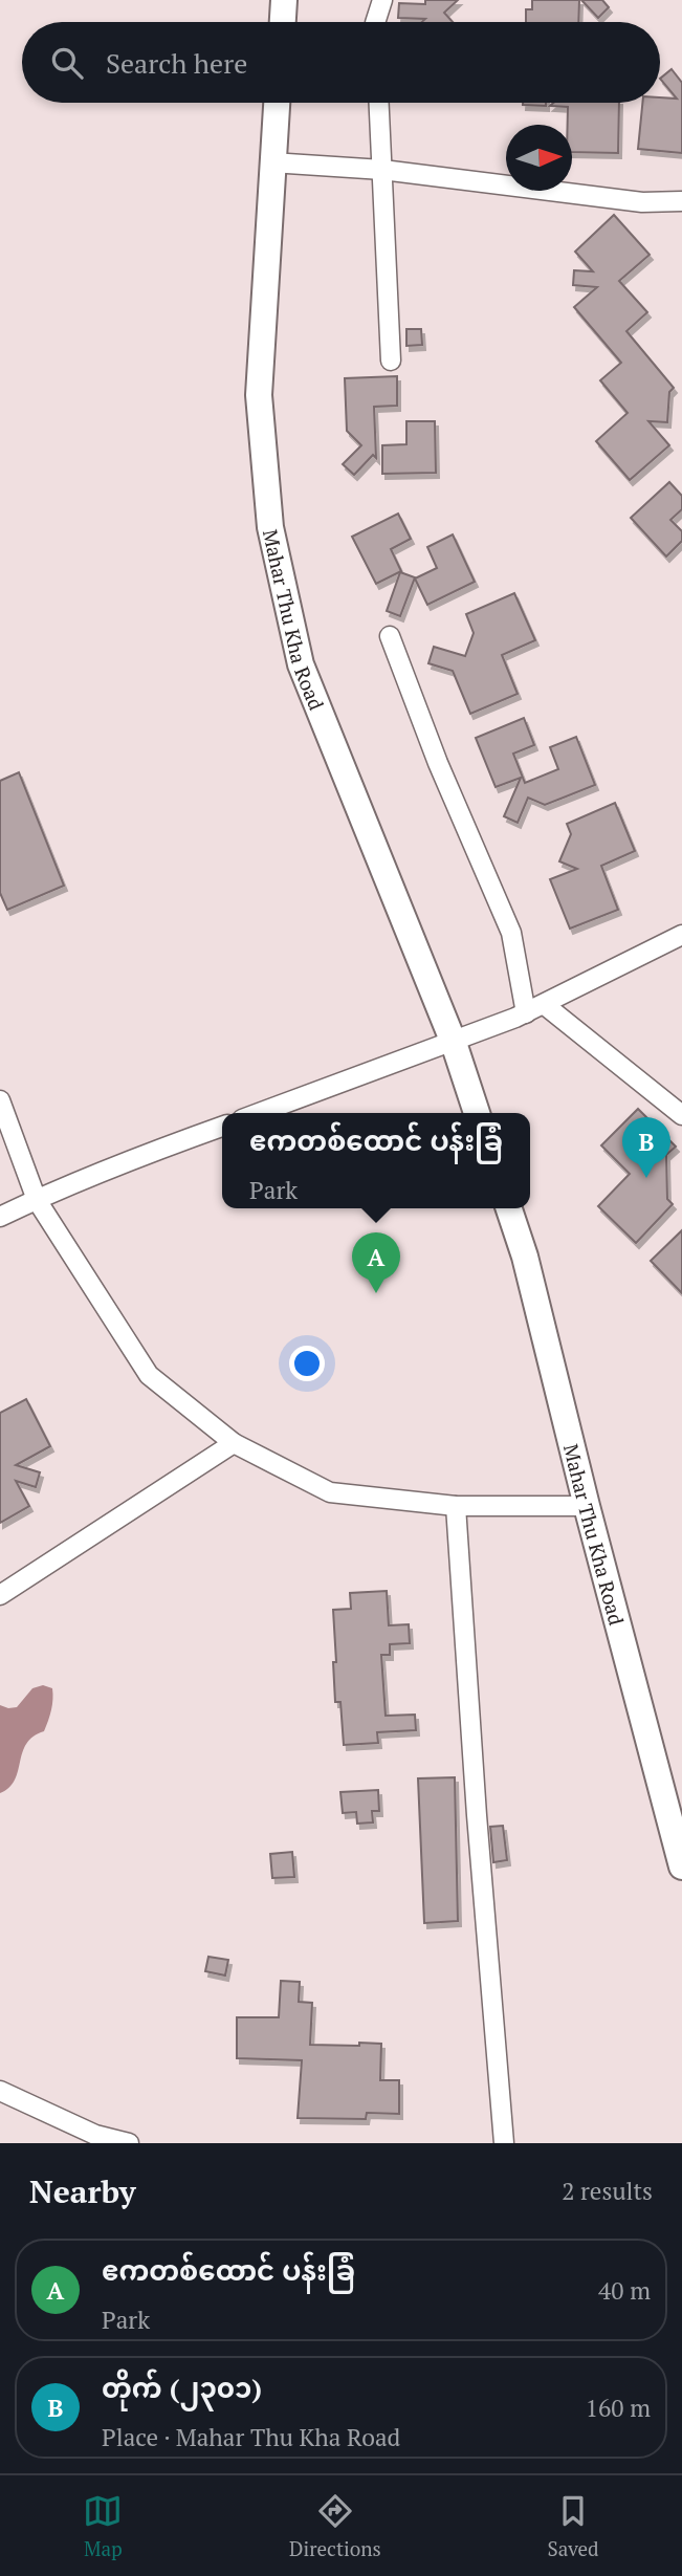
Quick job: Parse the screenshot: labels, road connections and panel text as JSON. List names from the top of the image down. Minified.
{"streets":{"main road":["Mahar Thu Kha Road"]},"north":"right","page":{"search":"Search here","popup":["ဧကတစ်ထောင် ပန်းခြံ","Park"],"pins":["B","A"],"heading":["Nearby","2 results"],"list":[{"mark":"A","name":"ဧကတစ်ထောင် ပန်းခြံ","note":"Park","value":"40 m"},{"mark":"B","name":"တိုက် (၂၃၀၁)","note":"Place · Mahar Thu Kha Road","value":"160 m"}],"nav":["Map","Directions","Saved"]}}
